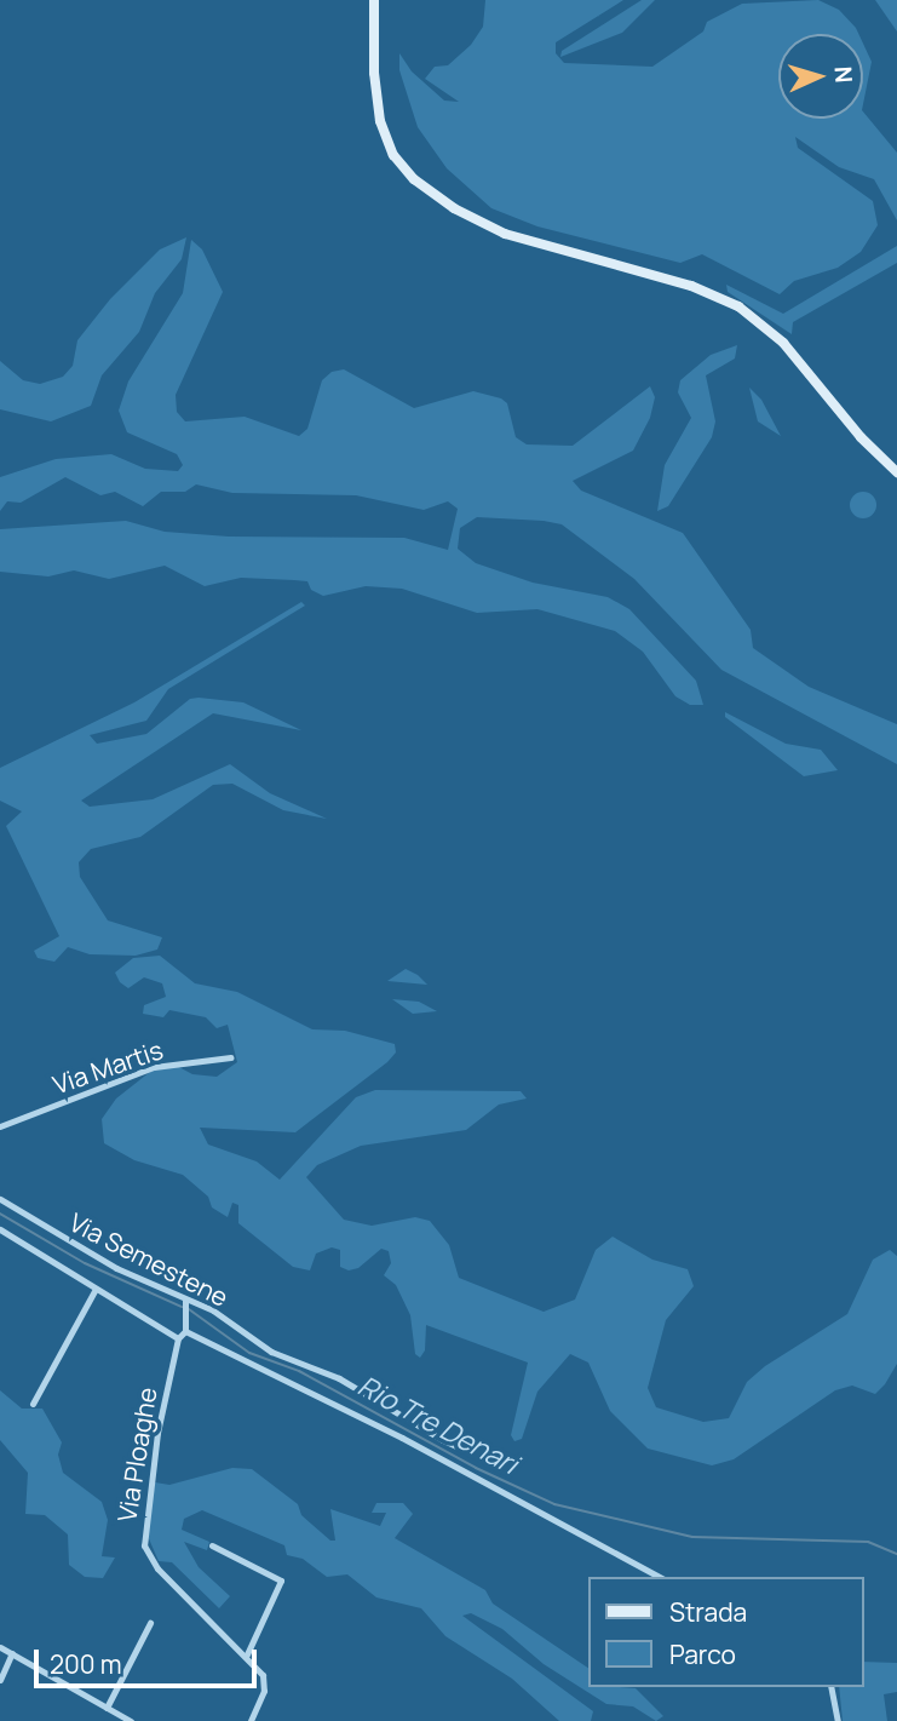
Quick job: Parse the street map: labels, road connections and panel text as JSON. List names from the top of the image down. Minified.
{"streets":{"street":["Via Martis","Via Semestene","Via Ploaghe"]},"water":["Rio Tre Denari"],"legend":["Strada","Parco"],"scale_bar":"200 m","north":"right"}
